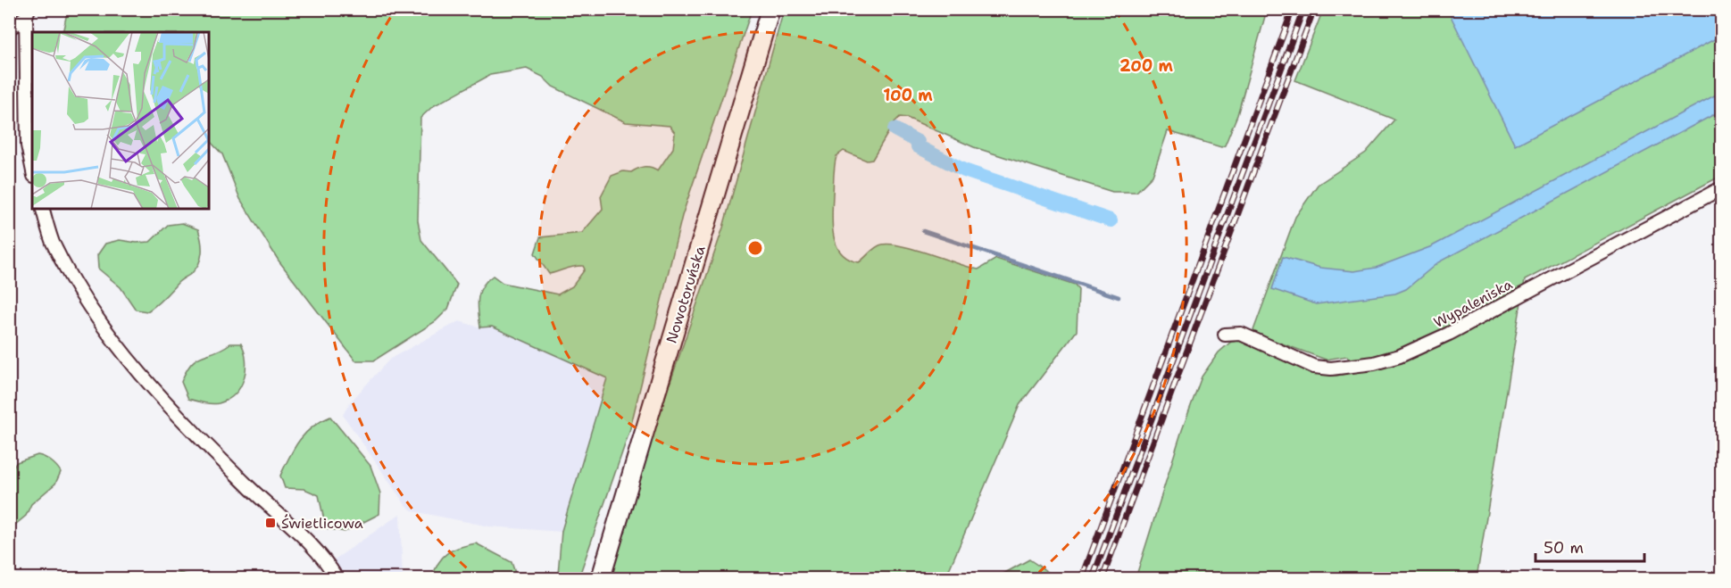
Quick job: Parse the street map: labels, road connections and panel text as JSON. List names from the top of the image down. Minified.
{"streets":{"main road":["Nowotoruńska"],"street":["Wypaleniska"]},"places":{"transit":["Świetlicowa"]},"scale_bar":"50 m","rings":["200 m","100 m"]}
